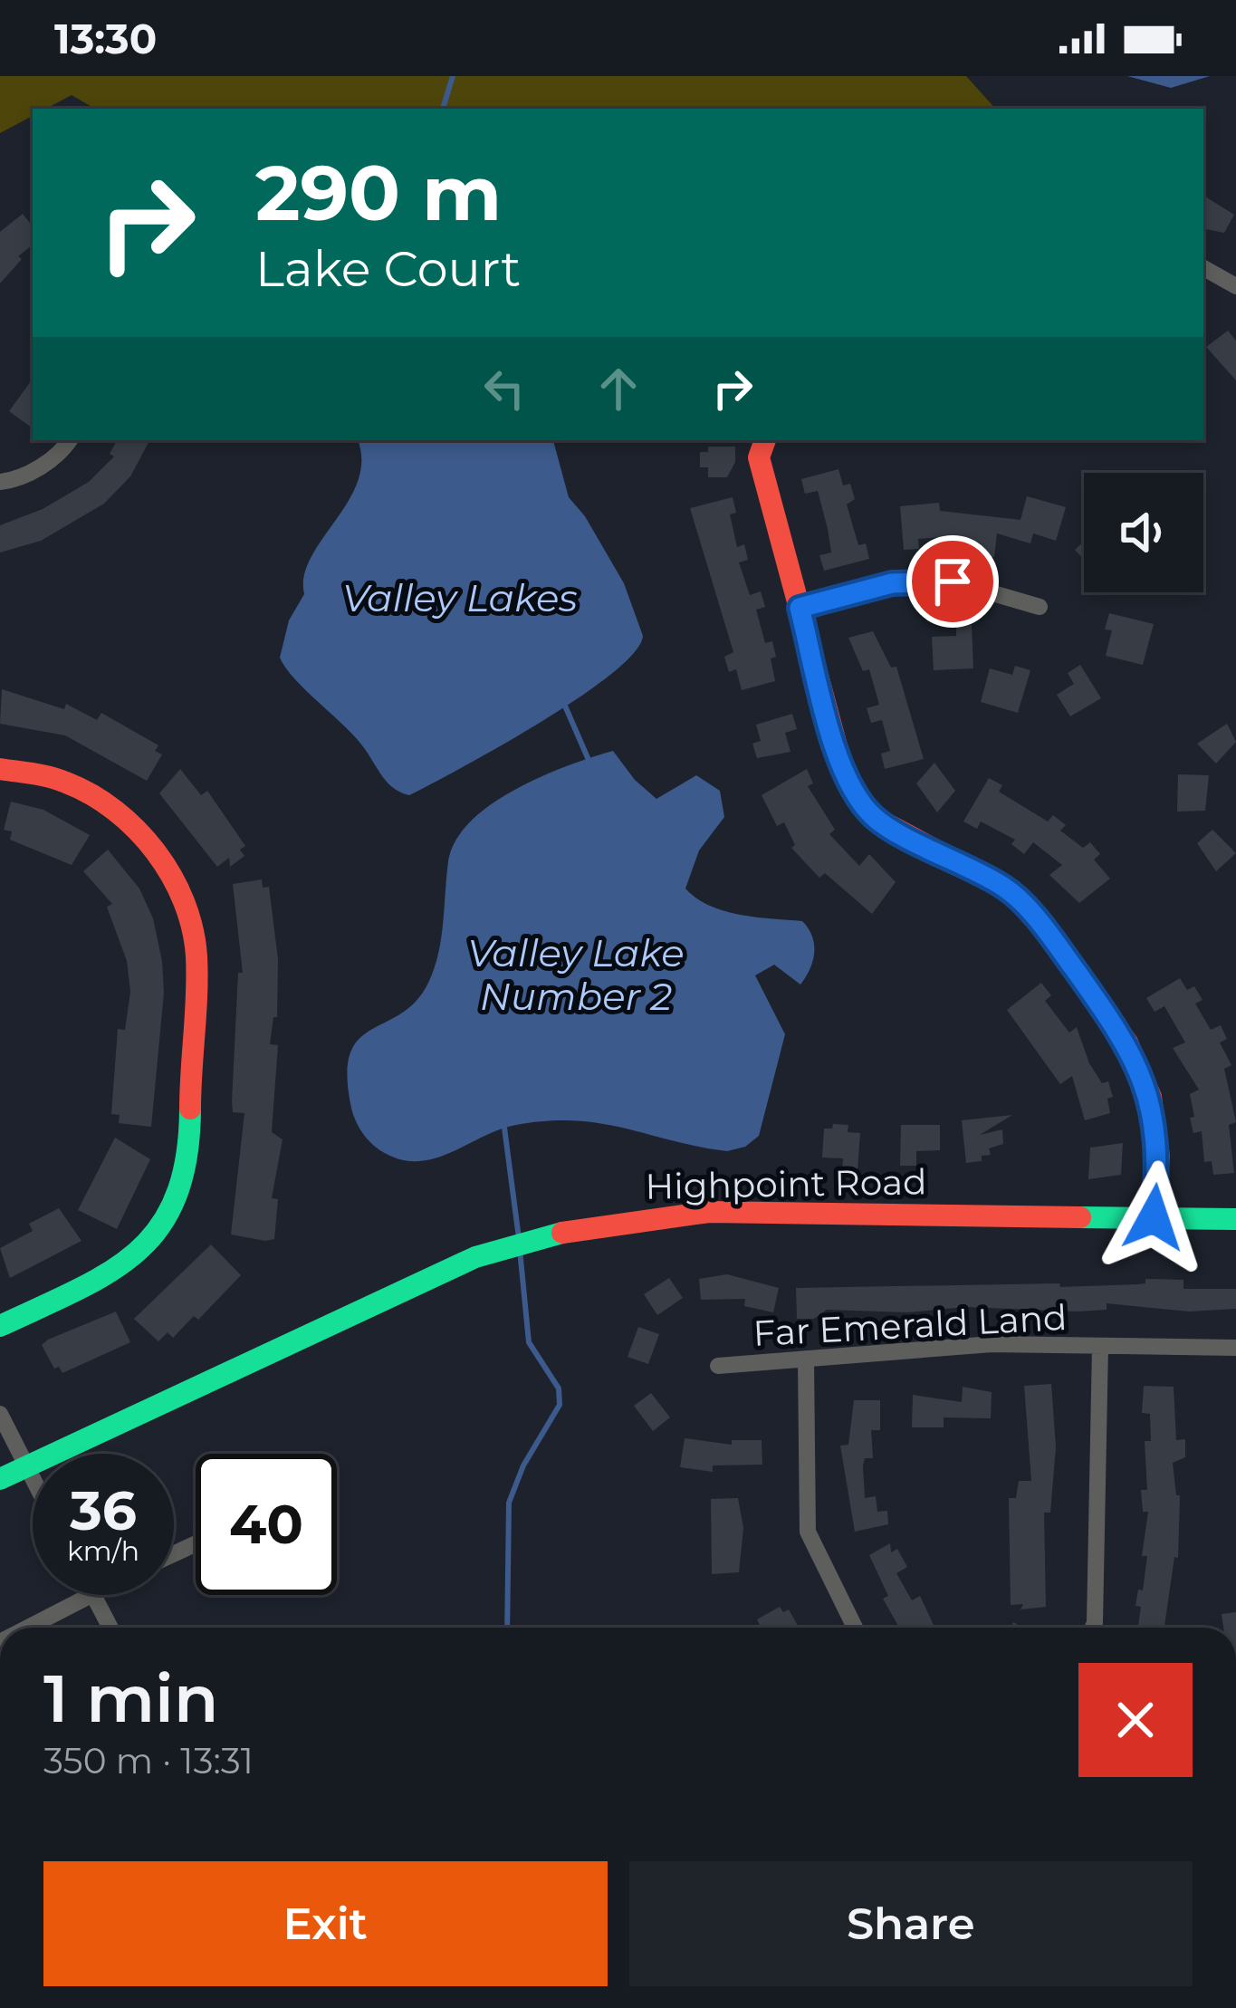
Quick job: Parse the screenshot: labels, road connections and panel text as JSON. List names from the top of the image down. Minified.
{"streets":{"street":["Highpoint Road","Far Emerald Land"]},"water":["Valley Lakes","Valley Lake Number 2"],"page":{"status":"13:30","turn":["290 m","Lake Court"],"speed":"36 km/h","limit":"40","heading":["1 min","350 m · 13:31"],"buttons":["Exit","Share"]}}
